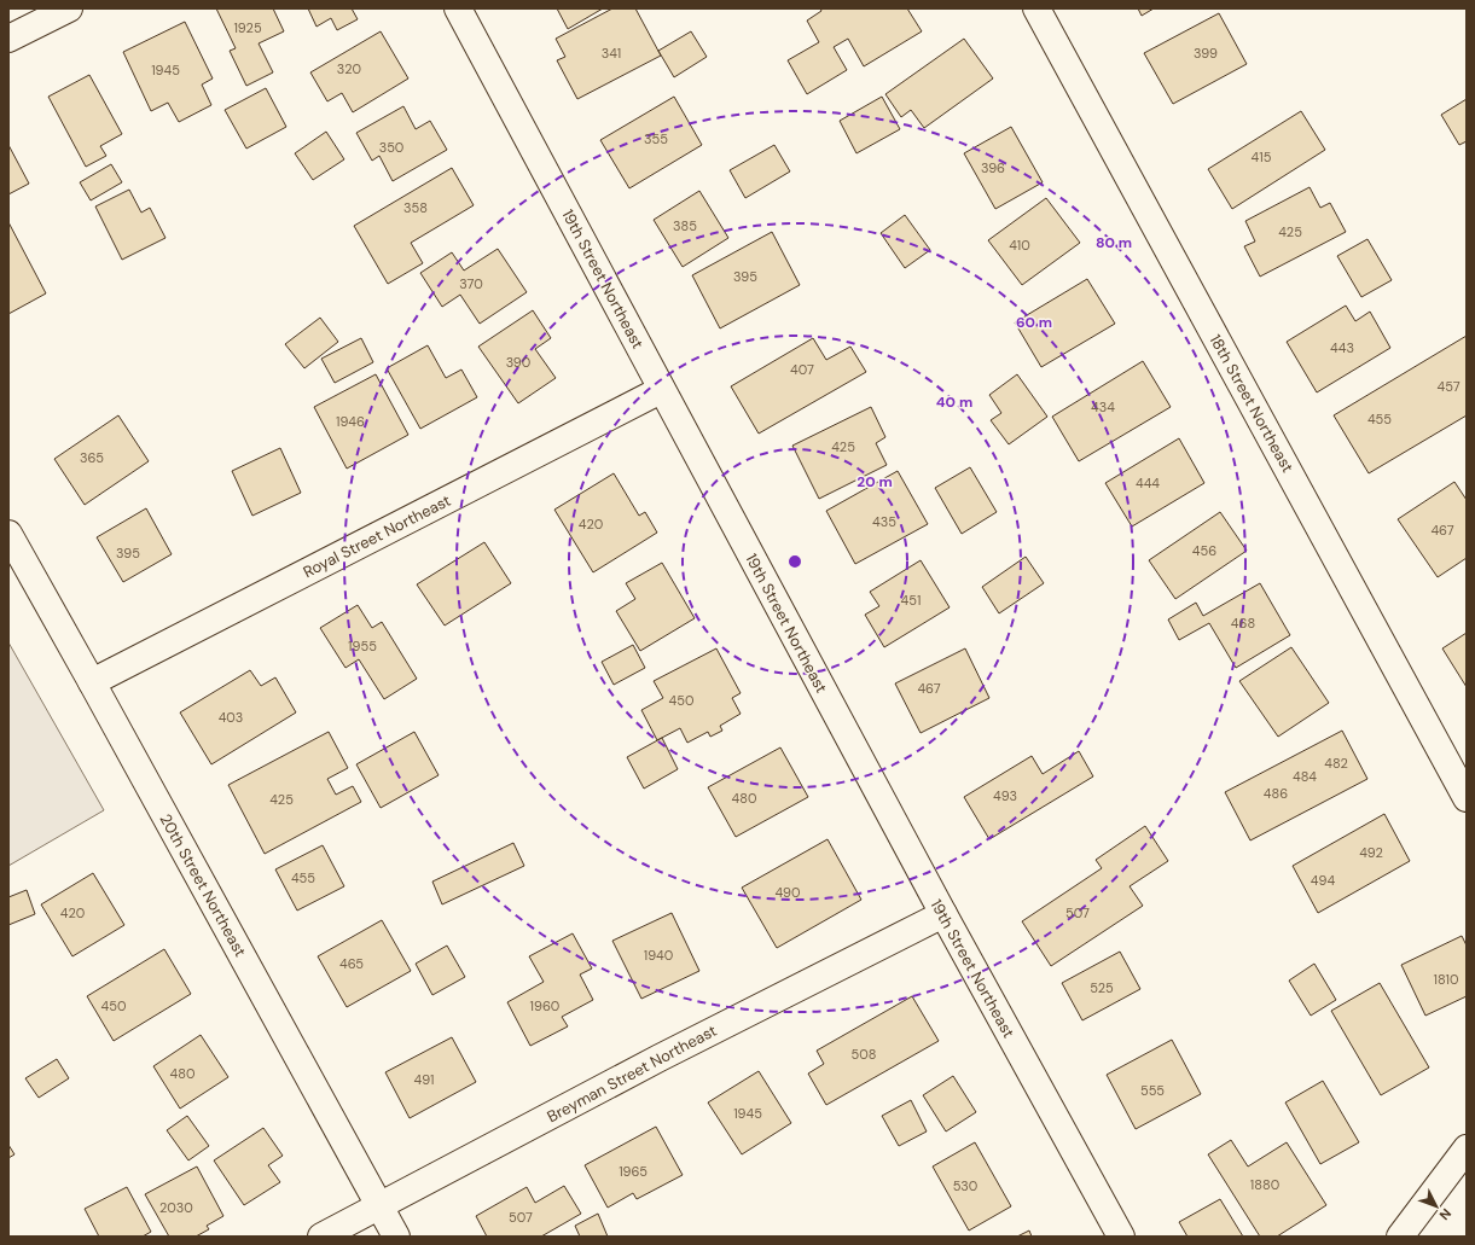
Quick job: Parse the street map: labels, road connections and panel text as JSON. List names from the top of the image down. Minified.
{"streets":{"street":["19th Street Northeast","18th Street Northeast","Royal Street Northeast","20th Street Northeast","Breyman Street Northeast"]},"crossings":[["19th Street Northeast","Royal Street Northeast"],["19th Street Northeast","Breyman Street Northeast"],["Royal Street Northeast","20th Street Northeast"],["20th Street Northeast","Breyman Street Northeast"]],"house_numbers":["1925","341","399","320","1945","355","350","415","396","358","385","425","410","395","370","443","390","407","457","434","455","1946","425","365","444","435","420","467","456","395","451","468","1955","467","450","403","482","484","486","493","480","425","492","455","494","490","420","507","1940","465","1810","525","450","1960","508","480","491","555","1945","1965","1880","530","2030","507"],"north":"bottom right","rings":["80 m","60 m","40 m","20 m"]}
